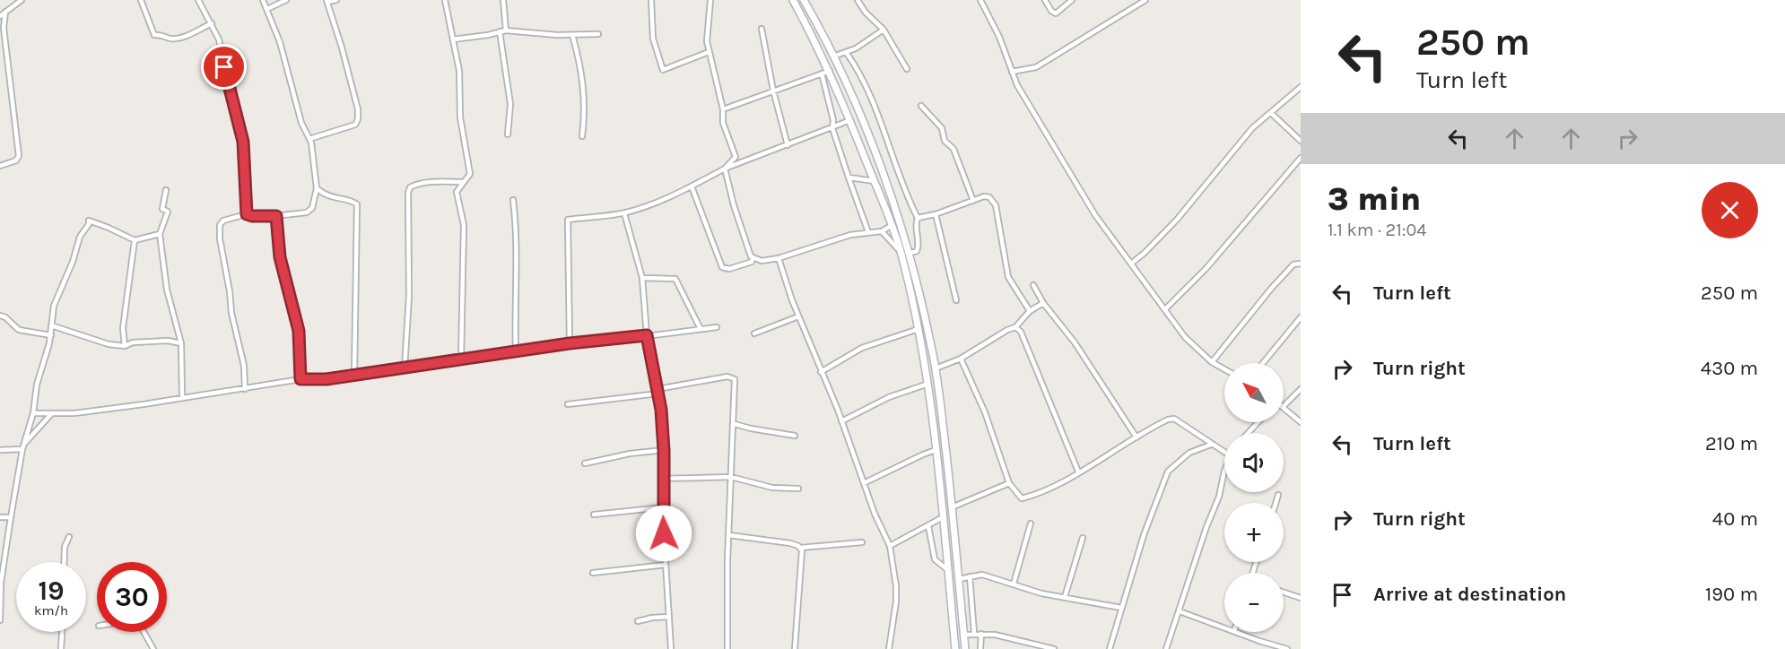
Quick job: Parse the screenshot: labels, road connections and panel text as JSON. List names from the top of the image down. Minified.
{"north":"top left","page":{"turn":["250 m","Turn left"],"heading":["3 min","1.1 km · 21:04"],"list":[{"name":"Turn left","value":"250 m"},{"name":"Turn right","value":"430 m"},{"name":"Turn left","value":"210 m"},{"name":"Turn right","value":"40 m"},{"name":"Arrive at destination","value":"190 m"}],"map_buttons":["+","−"],"speed":"19 km/h","limit":"30"}}
